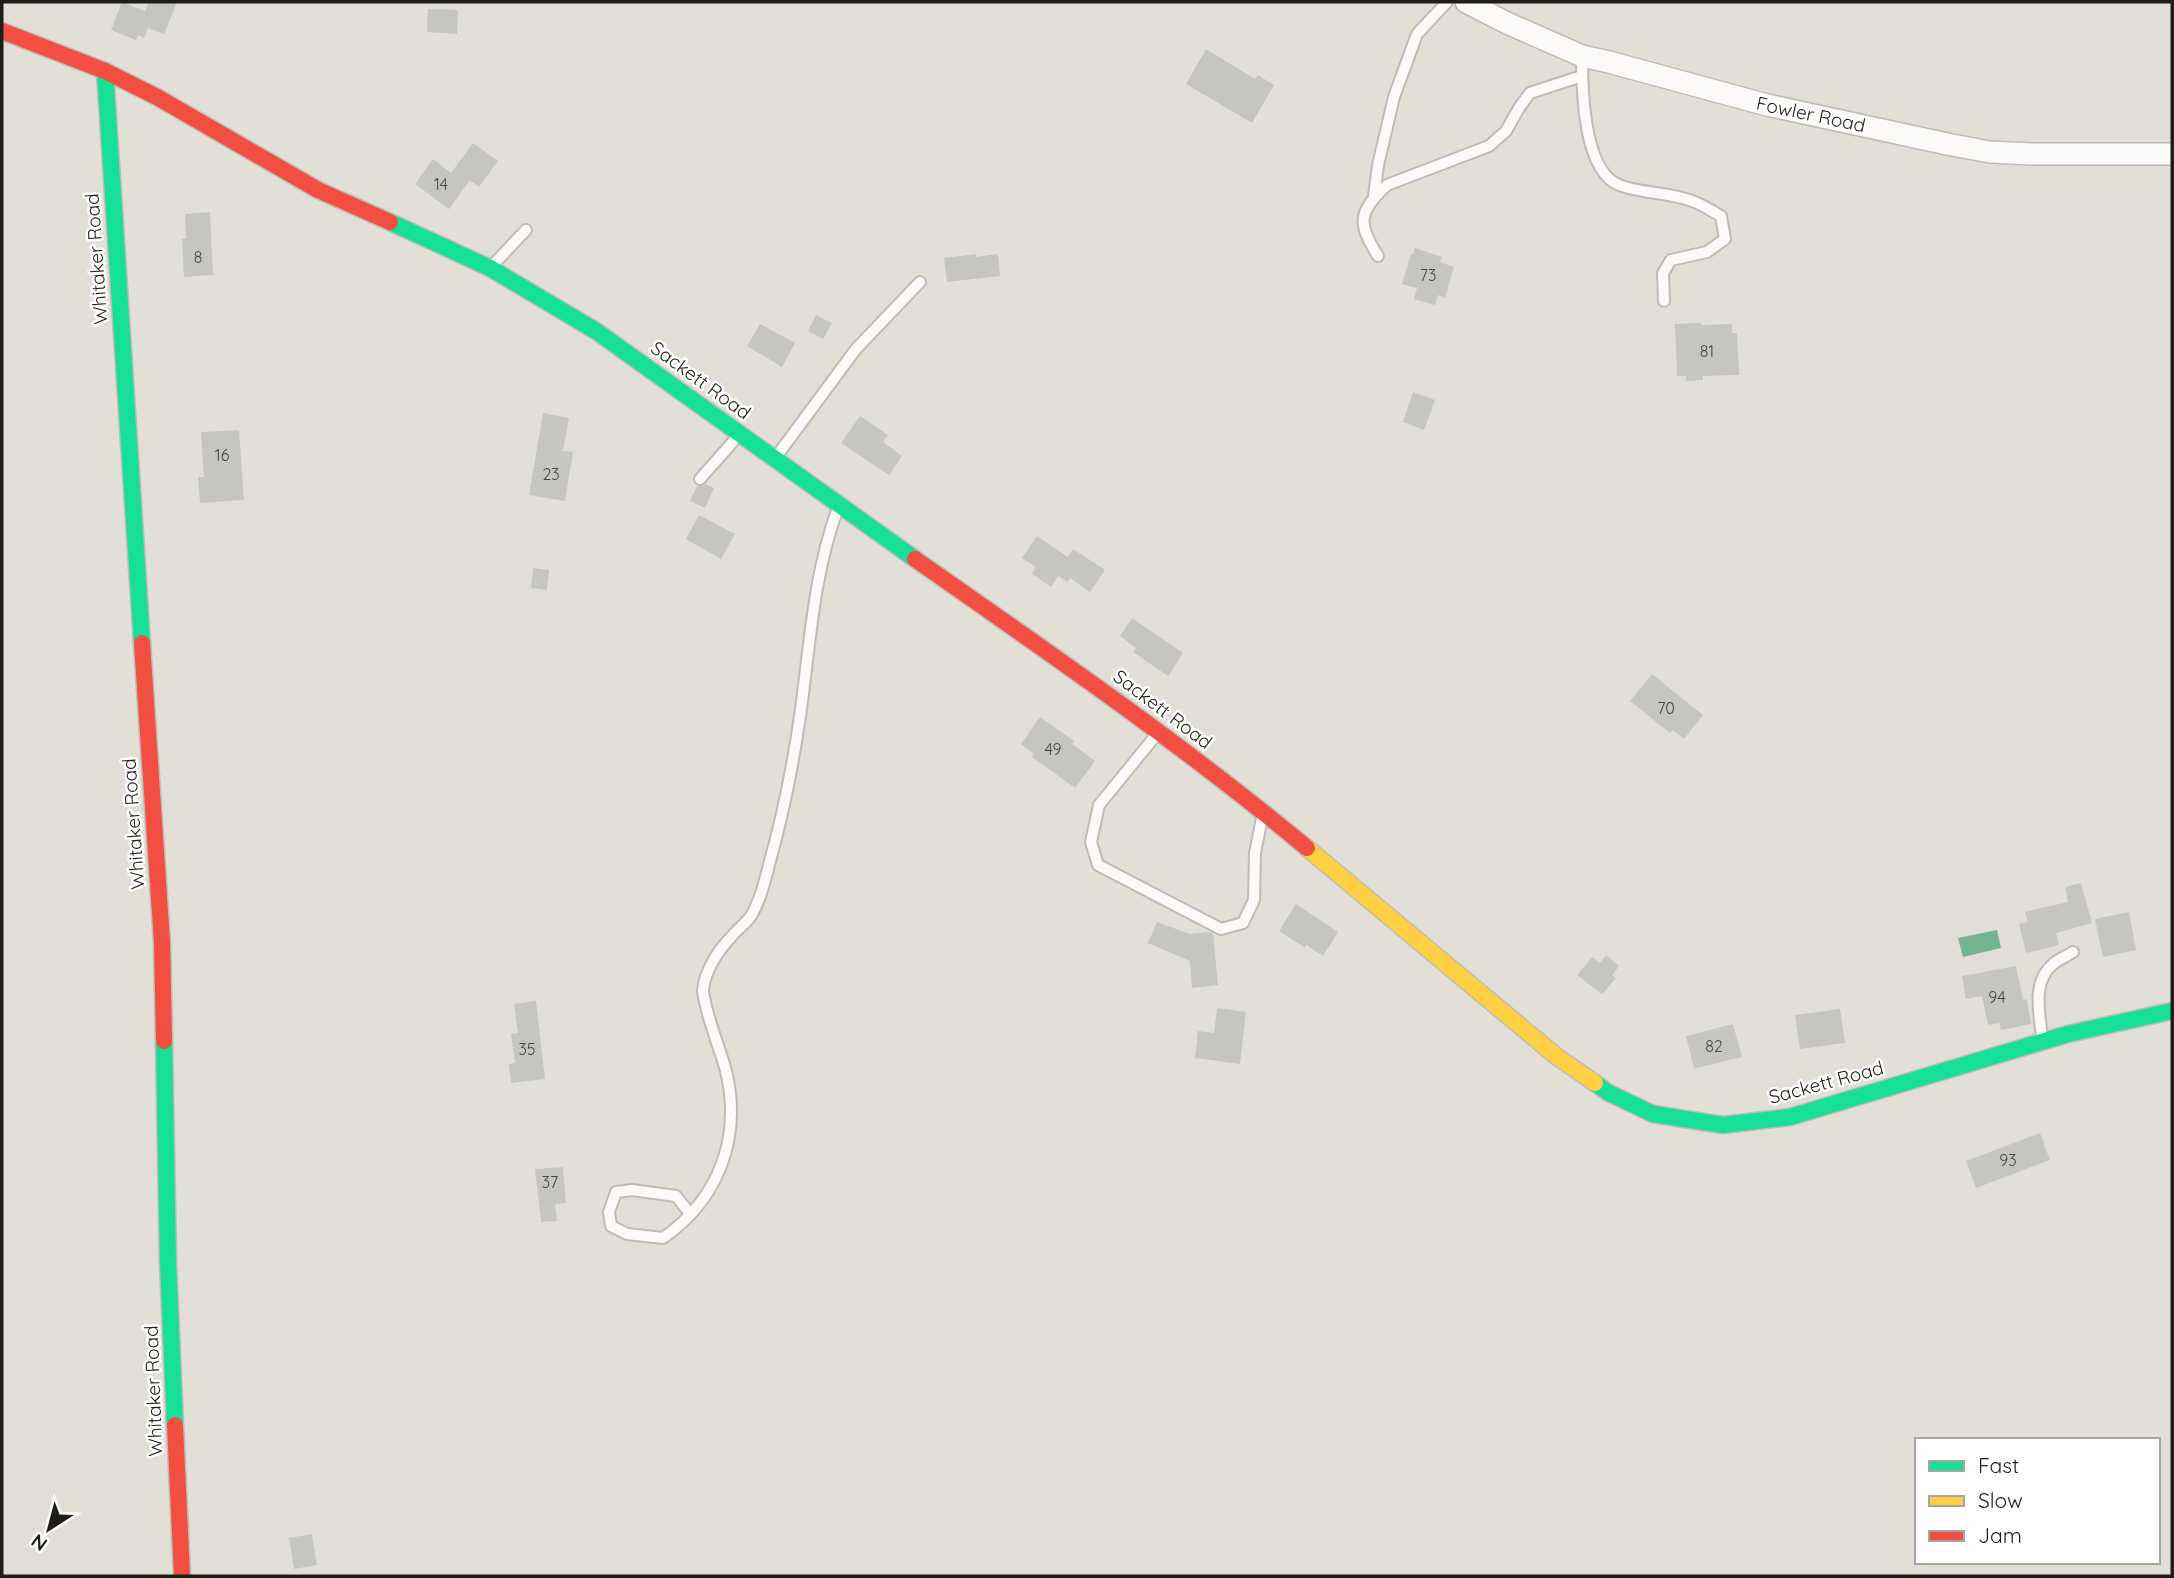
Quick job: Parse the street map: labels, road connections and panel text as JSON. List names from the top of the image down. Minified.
{"streets":{"street":["Fowler Road","Whitaker Road","Sackett Road"]},"crossings":[["Whitaker Road","Sackett Road"]],"house_numbers":["14","8","73","81","16","23","70","49","94","82","35","93","37"],"legend":["Fast","Slow","Jam"],"north":"bottom left"}
